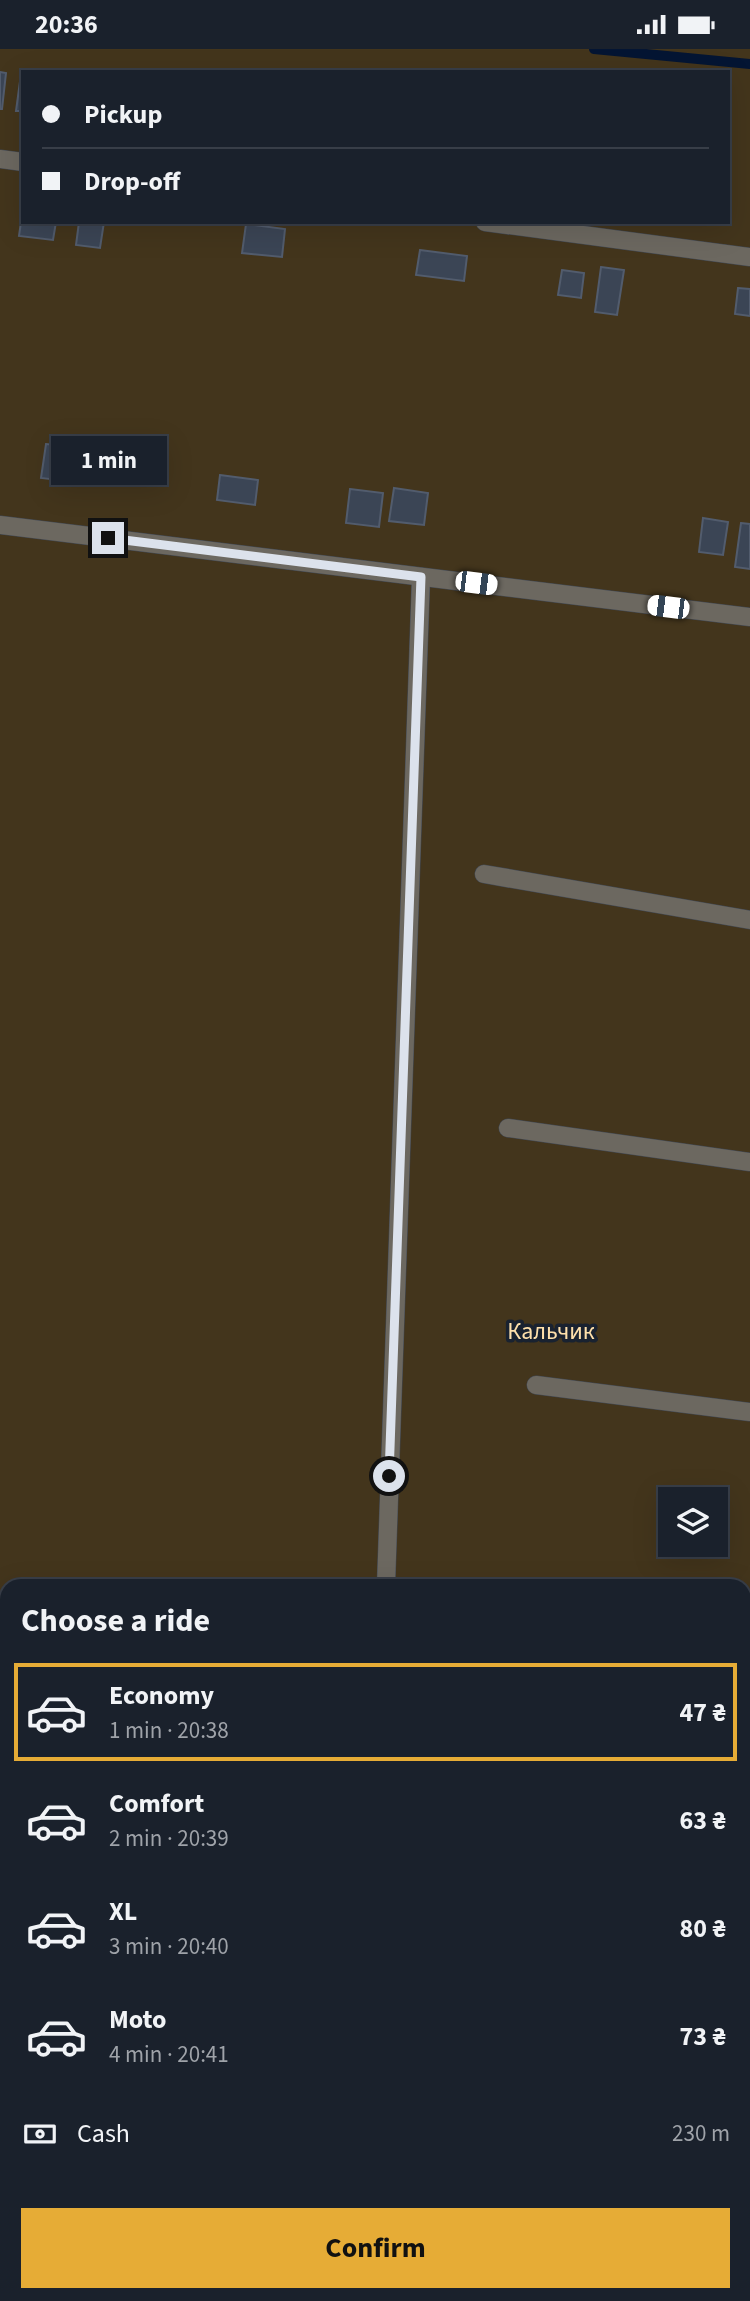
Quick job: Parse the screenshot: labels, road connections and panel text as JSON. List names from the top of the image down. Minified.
{"parks":["Кальчик"],"page":{"status":"20:36","banner":["Pickup","Drop-off"],"bubble":"1 min","heading":"Choose a ride","list":[{"name":"Economy","note":"1 min · 20:38","value":"47 ₴"},{"name":"Comfort","note":"2 min · 20:39","value":"63 ₴"},{"name":"XL","note":"3 min · 20:40","value":"80 ₴"},{"name":"Moto","note":"4 min · 20:41","value":"73 ₴"}],"pay":["Cash","230 m"],"buttons":"Confirm"}}
